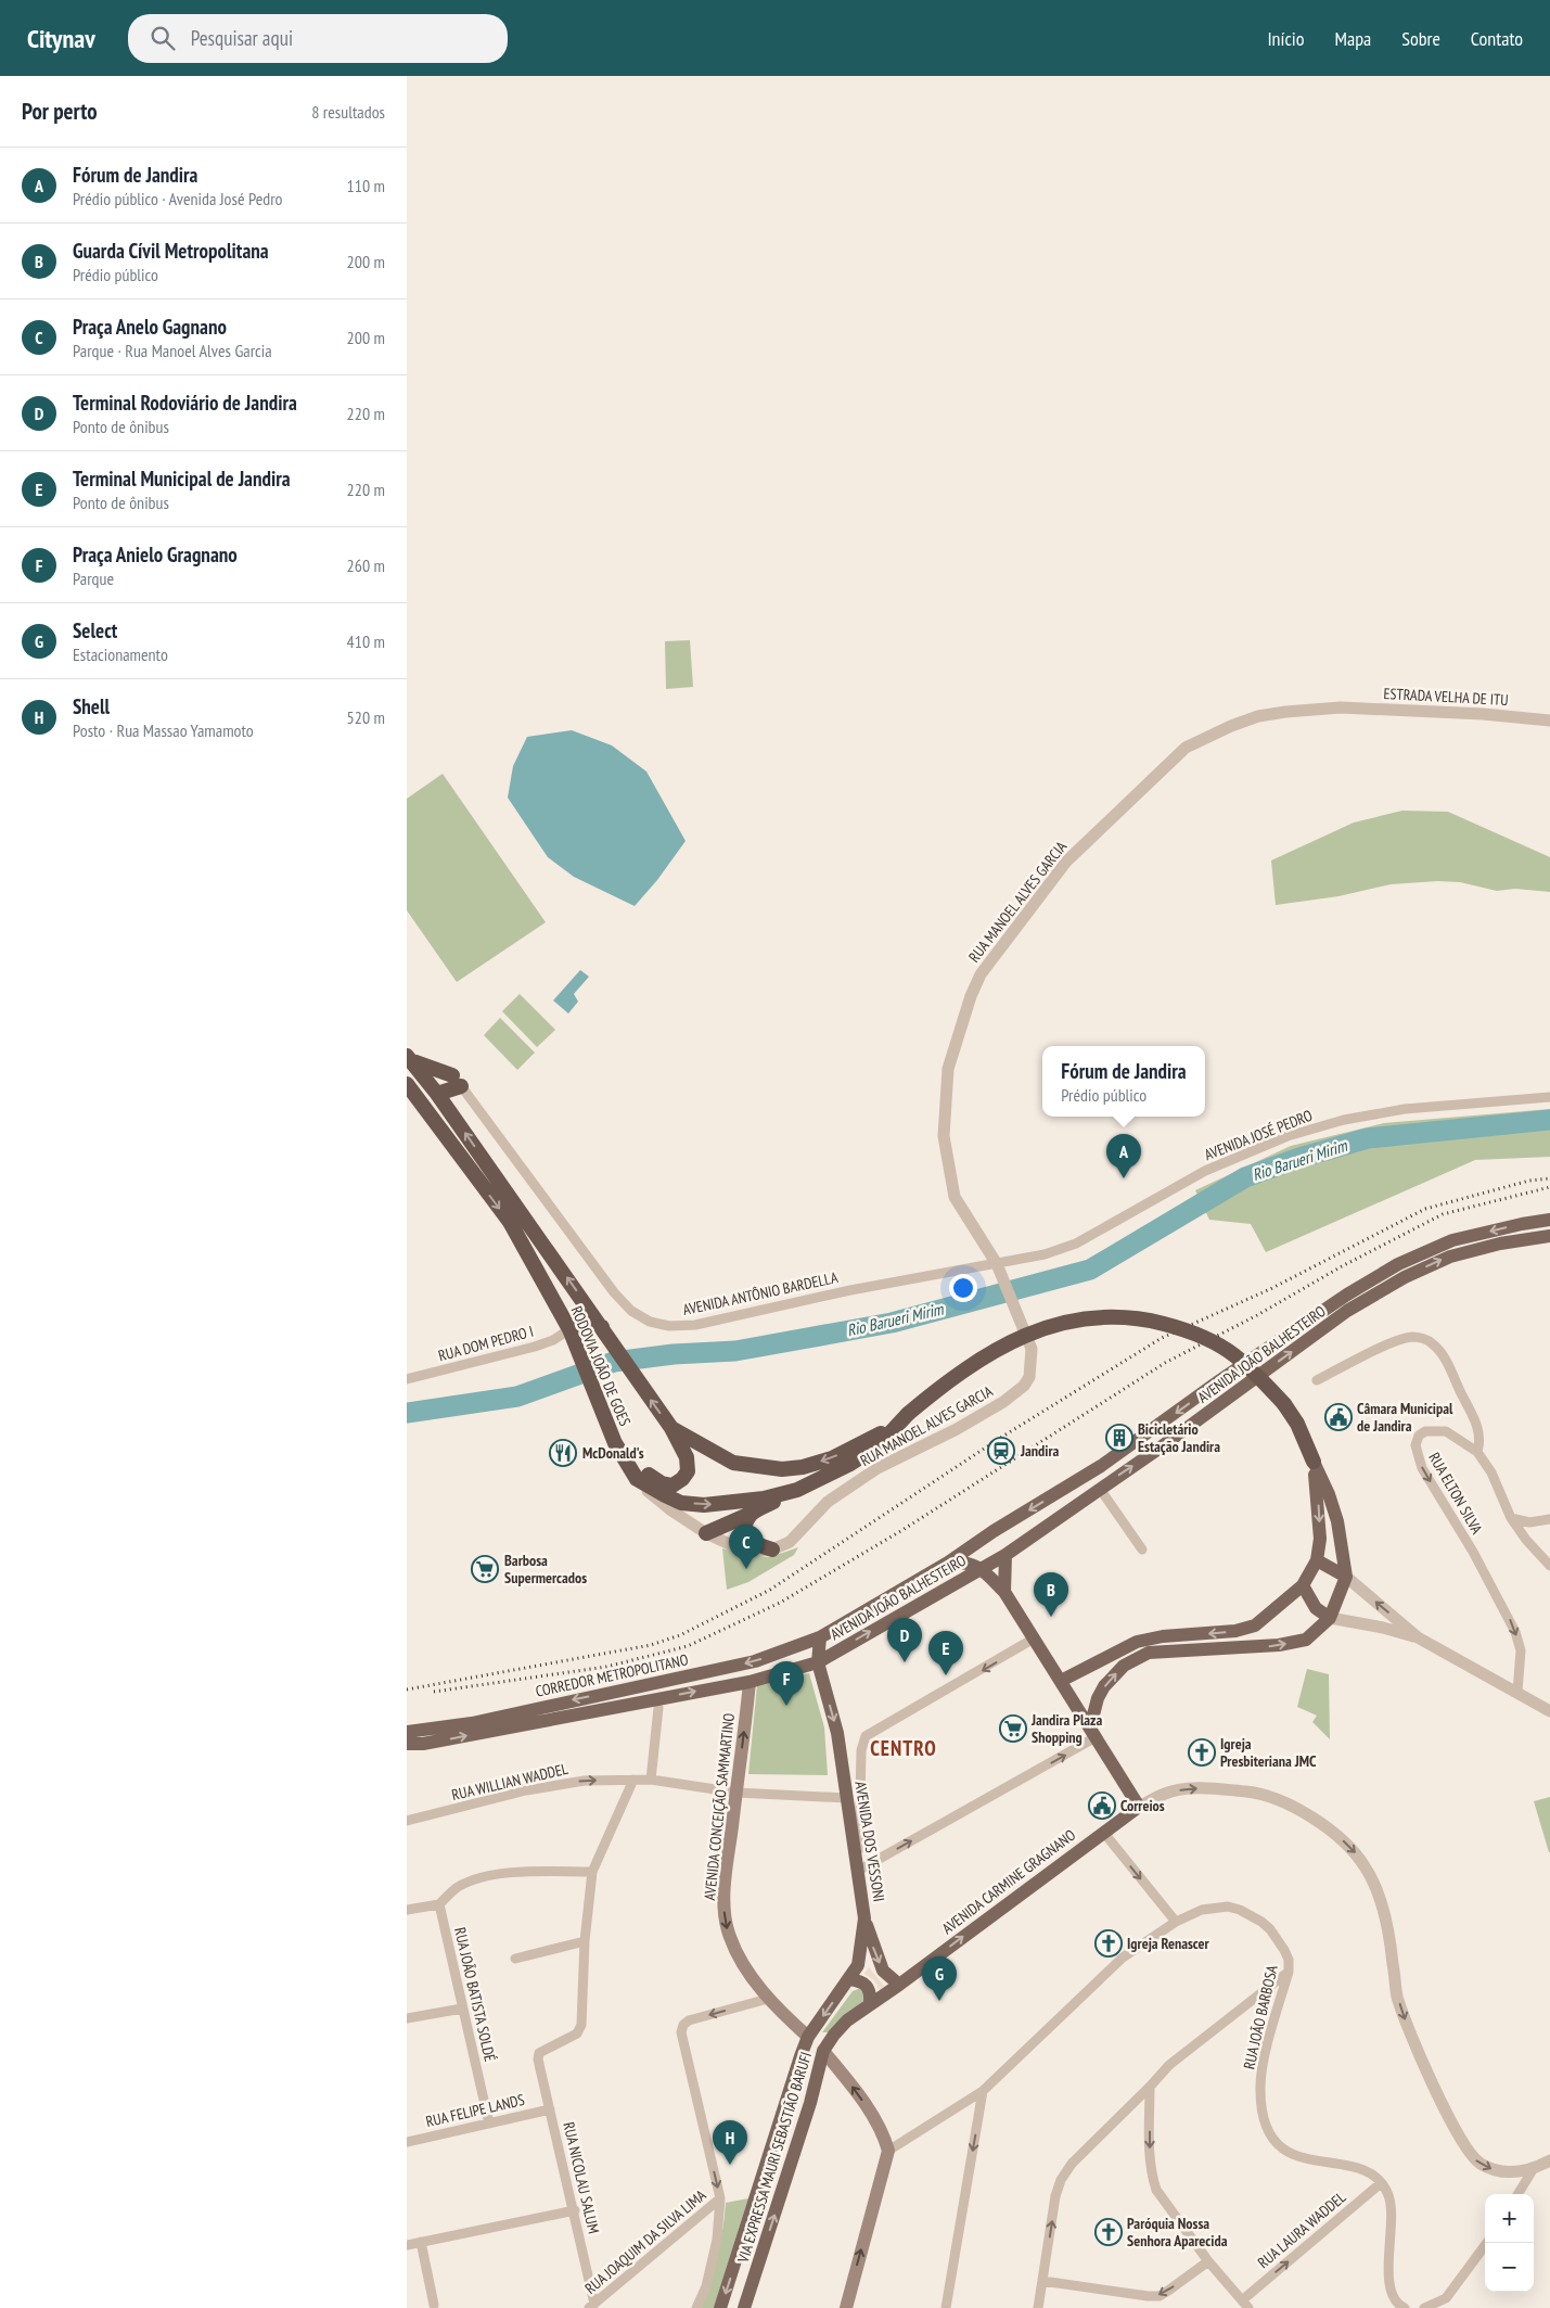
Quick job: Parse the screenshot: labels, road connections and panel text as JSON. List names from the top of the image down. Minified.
{"streets":{"highway":["RODOVIA JOÃO DE GOES"],"main road":["AVENIDA JOÃO BALHESTEIRO","CORREDOR METROPOLITANO","AVENIDA CONCEIÇÃO SAMMARTINO","AVENIDA DOS VESSONI","AVENIDA CARMINE GRAGNANO","VIA EXPRESSA MAURI SEBASTIÃO BARUFI"],"street":["ESTRADA VELHA DE ITU","RUA MANOEL ALVES GARCIA","AVENIDA JOSÉ PEDRO","AVENIDA ANTÔNIO BARDELLA","RUA DOM PEDRO I","RUA ELTON SILVA","RUA WILLIAN WADDEL","RUA JOÃO BATISTA SOLDÉ","RUA JOÃO BARBOSA","RUA FELIPE LANDS","RUA NICOLAU SALUM","RUA LAURA WADDEL","RUA JOAQUIM DA SILVA LIMA"]},"crossings":[["ESTRADA VELHA DE ITU","RUA MANOEL ALVES GARCIA"],["RUA MANOEL ALVES GARCIA","AVENIDA JOSÉ PEDRO"],["RUA MANOEL ALVES GARCIA","AVENIDA ANTÔNIO BARDELLA"],["AVENIDA JOSÉ PEDRO","AVENIDA ANTÔNIO BARDELLA"],["RUA DOM PEDRO I","RODOVIA JOÃO DE GOES"],["AVENIDA JOÃO BALHESTEIRO","CORREDOR METROPOLITANO"],["AVENIDA JOÃO BALHESTEIRO","AVENIDA CONCEIÇÃO SAMMARTINO"],["AVENIDA JOÃO BALHESTEIRO","AVENIDA DOS VESSONI"],["CORREDOR METROPOLITANO","AVENIDA DOS VESSONI"],["RUA WILLIAN WADDEL","AVENIDA CONCEIÇÃO SAMMARTINO"],["RUA WILLIAN WADDEL","AVENIDA DOS VESSONI"],["AVENIDA CONCEIÇÃO SAMMARTINO","AVENIDA DOS VESSONI"],["AVENIDA CONCEIÇÃO SAMMARTINO","VIA EXPRESSA MAURI SEBASTIÃO BARUFI"],["AVENIDA DOS VESSONI","VIA EXPRESSA MAURI SEBASTIÃO BARUFI"],["AVENIDA CARMINE GRAGNANO","VIA EXPRESSA MAURI SEBASTIÃO BARUFI"],["RUA JOÃO BATISTA SOLDÉ","RUA FELIPE LANDS"],["RUA JOÃO BARBOSA","RUA LAURA WADDEL"],["RUA FELIPE LANDS","RUA NICOLAU SALUM"],["RUA NICOLAU SALUM","RUA JOAQUIM DA SILVA LIMA"]],"one_way":["CORREDOR METROPOLITANO","AVENIDA DOS VESSONI","RUA LAURA WADDEL"],"districts":["CENTRO"],"water":["Rio Barueri Mirim"],"places":{"public building":["Câmara Municipal de Jandira","Correios"],"building":["Bicicletário Estação Jandira"],"station":["Jandira"],"restaurant":["McDonald's"],"supermarket":["Barbosa Supermercados","Jandira Plaza Shopping"],"church":["Igreja Presbiteriana JMC","Igreja Renascer","Paróquia Nossa Senhora Aparecida"]},"page":{"header":"Citynav","search":"Pesquisar aqui","nav":["Início","Mapa","Sobre","Contato"],"heading":["Por perto","8 resultados"],"list":[{"mark":"A","name":"Fórum de Jandira","note":"Prédio público · Avenida José Pedro","value":"110 m"},{"mark":"B","name":"Guarda Cívil Metropolitana","note":"Prédio público","value":"200 m"},{"mark":"C","name":"Praça Anelo Gagnano","note":"Parque · Rua Manoel Alves Garcia","value":"200 m"},{"mark":"D","name":"Terminal Rodoviário de Jandira","note":"Ponto de ônibus","value":"220 m"},{"mark":"E","name":"Terminal Municipal de Jandira","note":"Ponto de ônibus","value":"220 m"},{"mark":"F","name":"Praça Anielo Gragnano","note":"Parque","value":"260 m"},{"mark":"G","name":"Select","note":"Estacionamento","value":"410 m"},{"mark":"H","name":"Shell","note":"Posto · Rua Massao Yamamoto","value":"520 m"}],"popup":["Fórum de Jandira","Prédio público"],"pins":["A","C","B","D","E","F","G","H"],"map_buttons":["+","−"]}}
